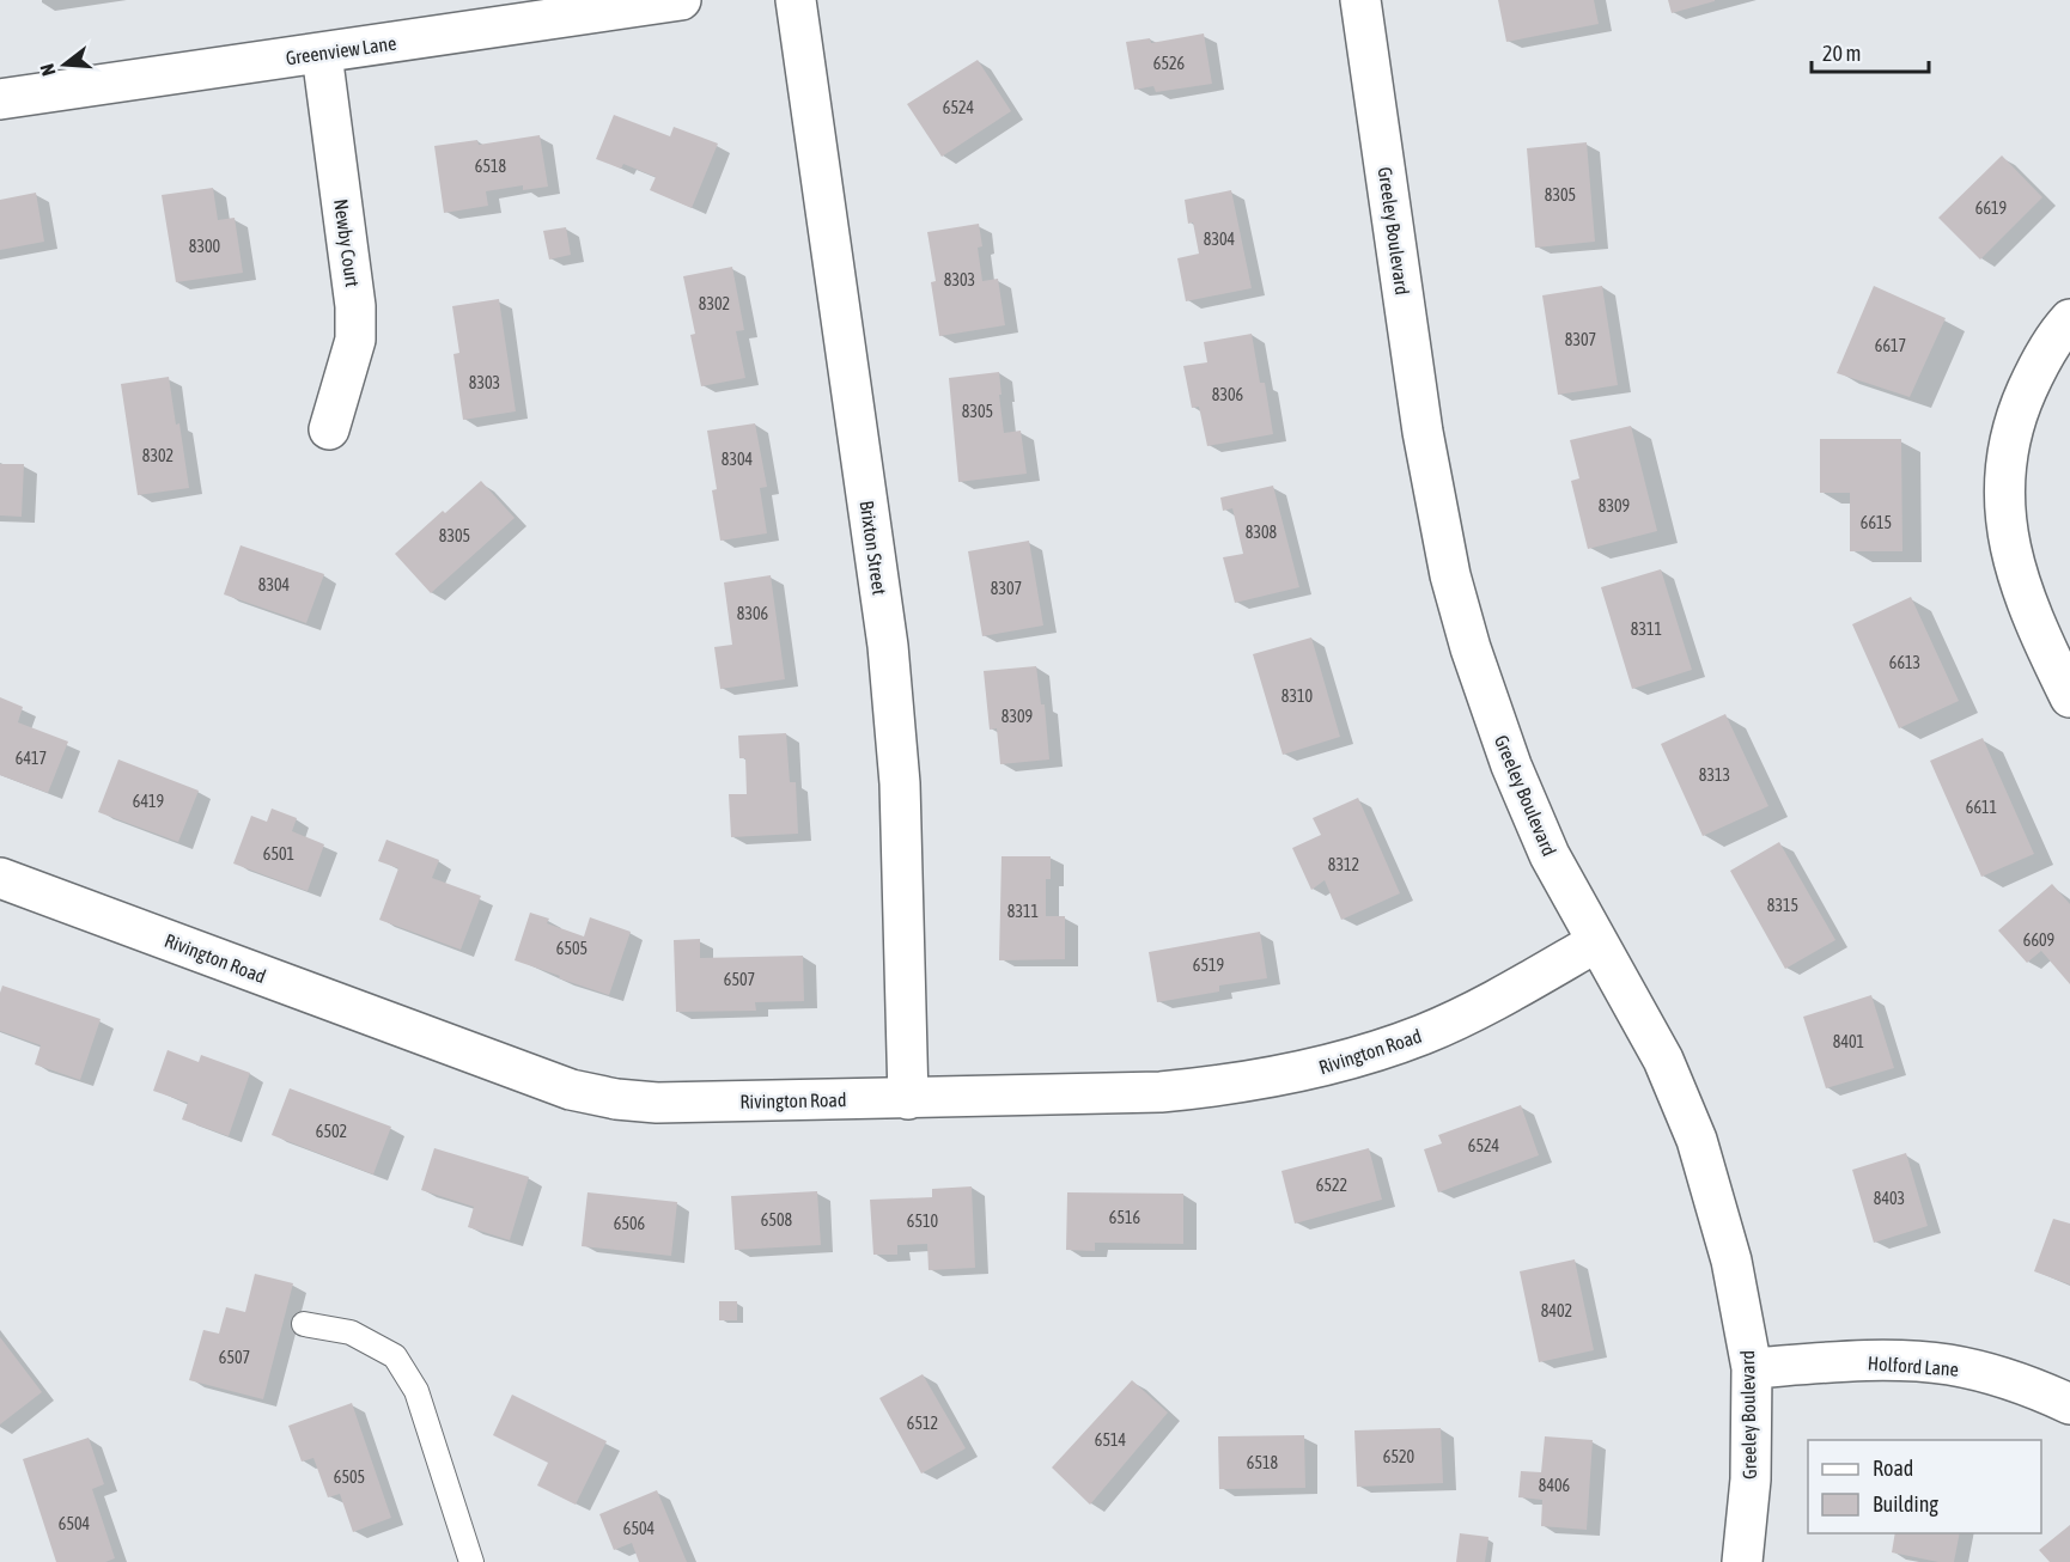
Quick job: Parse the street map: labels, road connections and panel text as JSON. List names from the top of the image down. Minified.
{"streets":{"street":["Greenview Lane","Greeley Boulevard","Newby Court","Brixton Street","Rivington Road","Holford Lane"]},"crossings":[["Greenview Lane","Newby Court"],["Greeley Boulevard","Rivington Road"],["Greeley Boulevard","Holford Lane"],["Brixton Street","Rivington Road"]],"house_numbers":["6526","6524","6518","8305","6619","8304","8300","8303","8302","8307","6617","8303","8306","8305","8302","8304","8309","6615","8308","8305","8304","8307","8306","8311","6613","8310","8309","6417","8313","6419","6611","6501","8312","8315","8311","6609","6505","6519","6507","8401","6502","6524","6522","8403","6516","6508","6510","6506","8402","6507","6512","6514","6520","6518","6505","8406","6504","6504"],"legend":["Road","Building"],"scale_bar":"20 m","north":"left"}
